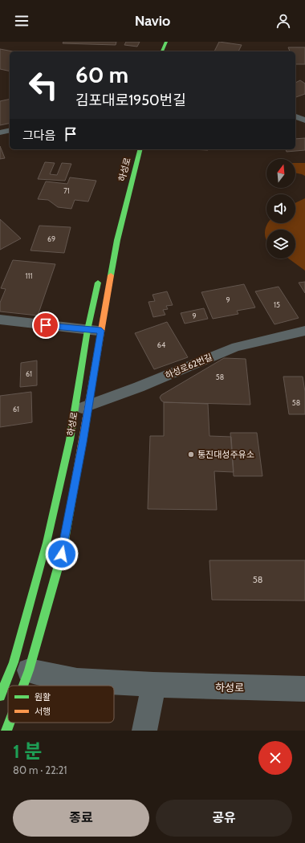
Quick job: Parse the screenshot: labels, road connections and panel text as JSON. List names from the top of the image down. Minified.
{"streets":{"street":["하성로"],"lane":["하성로62번길"]},"crossings":[["하성로","하성로62번길"]],"places":["통진대성주유소"],"house_numbers":["71","69","111","9","15","9","64","61","58","58","61","58"],"legend":["원활","서행"],"north":"top","page":{"header":"Navio","turn":["60 m","김포대로1950번길"],"then":"그다음","heading":["1 분","80 m · 22:21"],"buttons":["종료","공유"]}}
